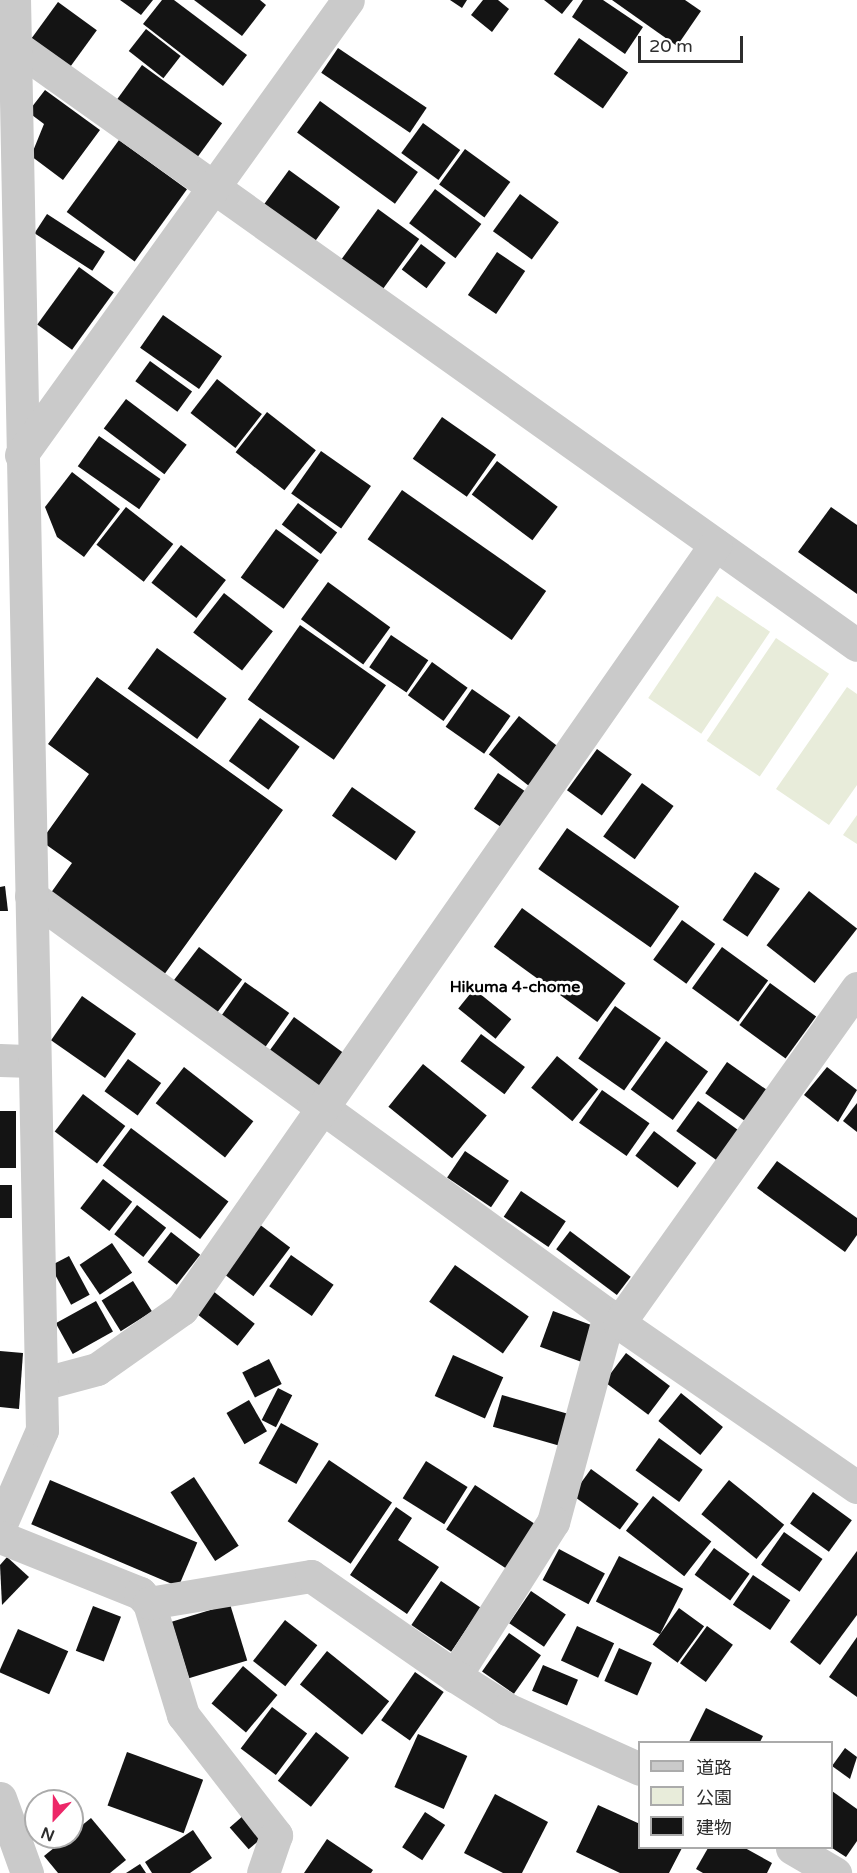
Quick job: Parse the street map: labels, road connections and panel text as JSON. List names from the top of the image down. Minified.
{"districts":["Hikuma 4-chome"],"legend":["道路","公園","建物"],"scale_bar":"20 m","north":"bottom"}
